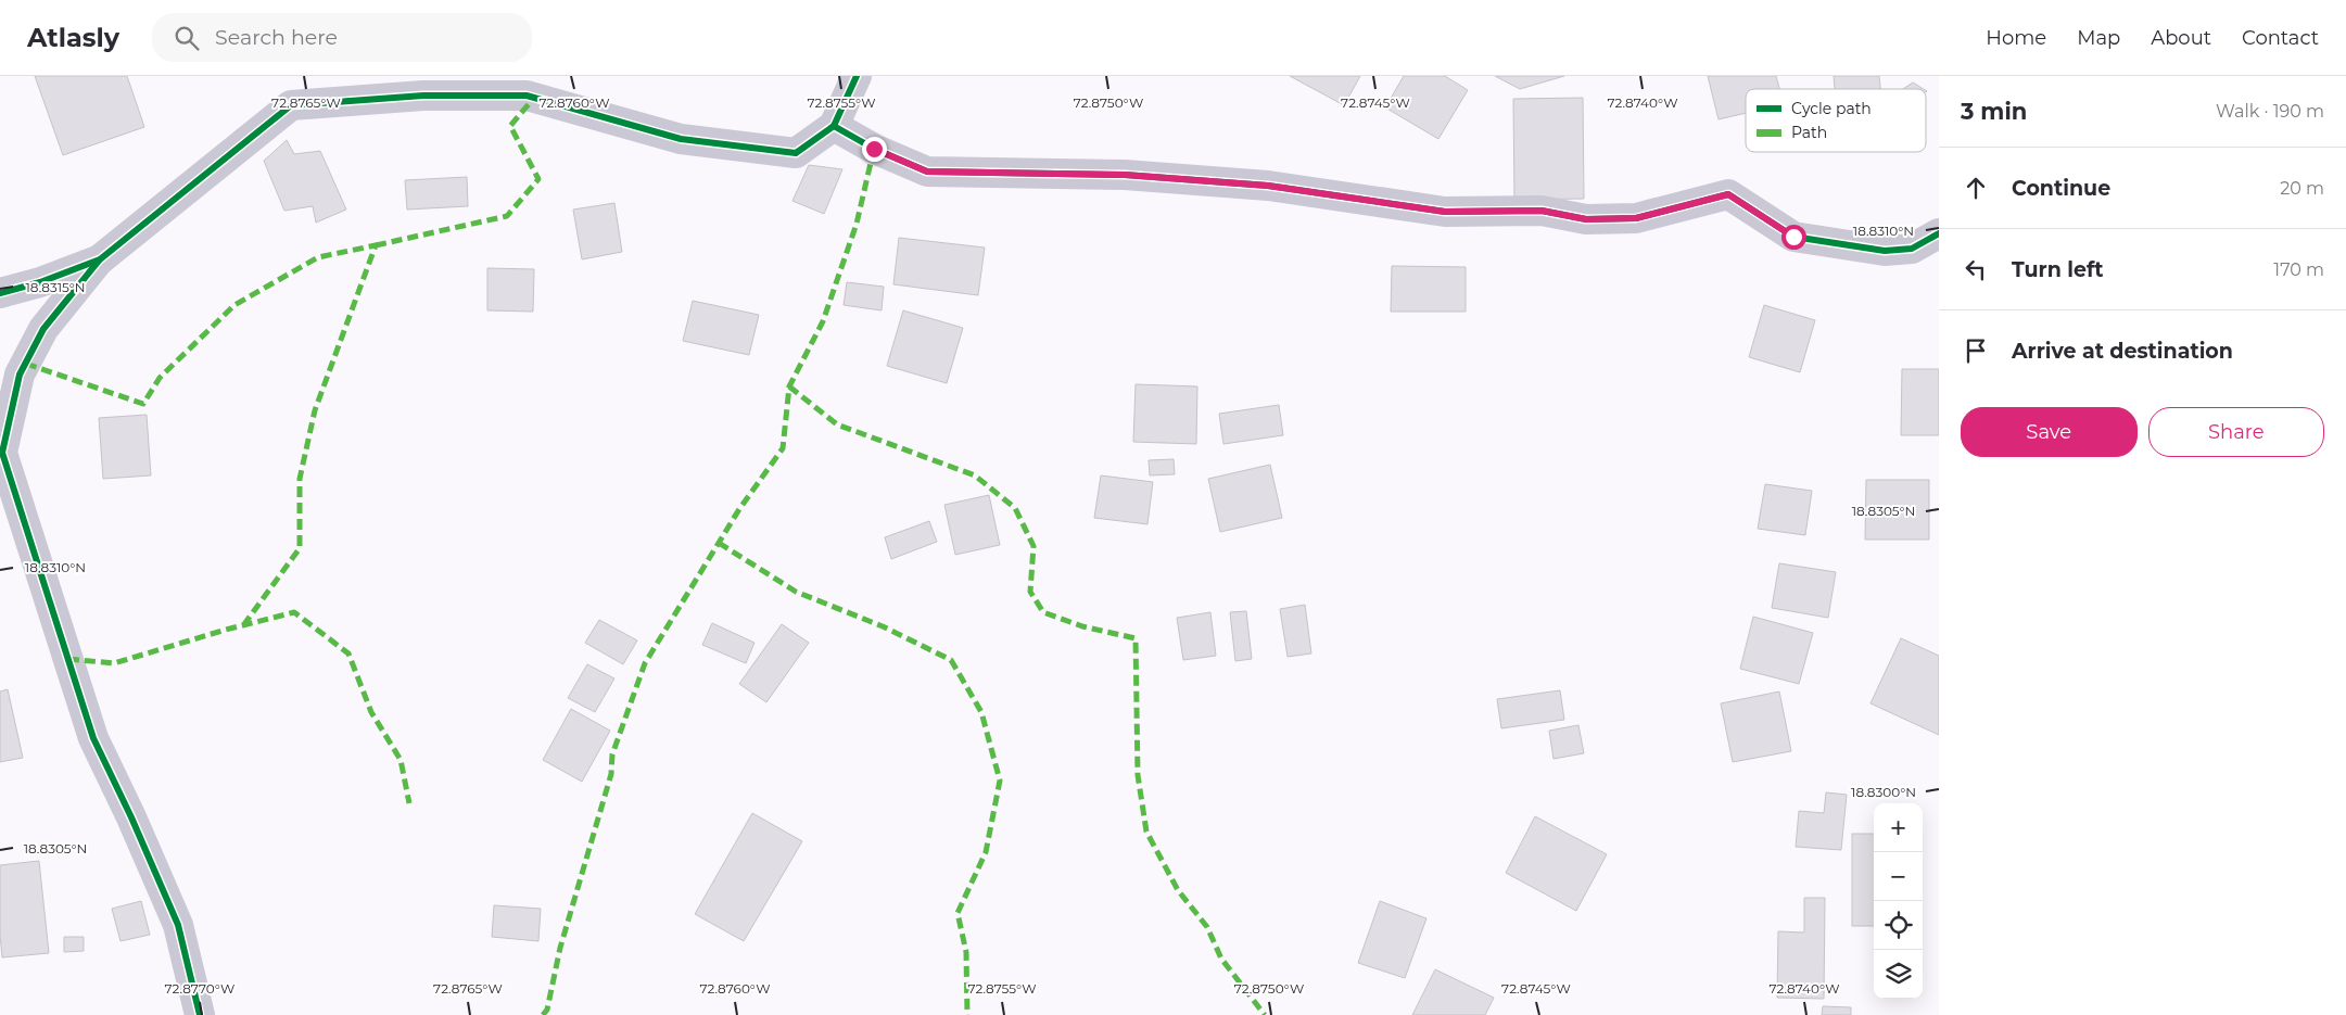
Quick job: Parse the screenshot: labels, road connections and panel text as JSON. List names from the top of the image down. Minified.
{"legend":["Cycle path","Path"],"page":{"header":"Atlasly","search":"Search here","nav":["Home","Map","About","Contact"],"heading":["3 min","Walk · 190 m"],"list":[["Continue","20 m"],["Turn left","170 m"],"Arrive at destination"],"buttons":["Save","Share"],"map_buttons":["+","−"]},"coordinates":["72.8765°W","72.8760°W","72.8755°W","72.8750°W","72.8745°W","72.8740°W","18.8310°N","18.8315°N","18.8305°N","18.8300°N","72.8770°W"]}
